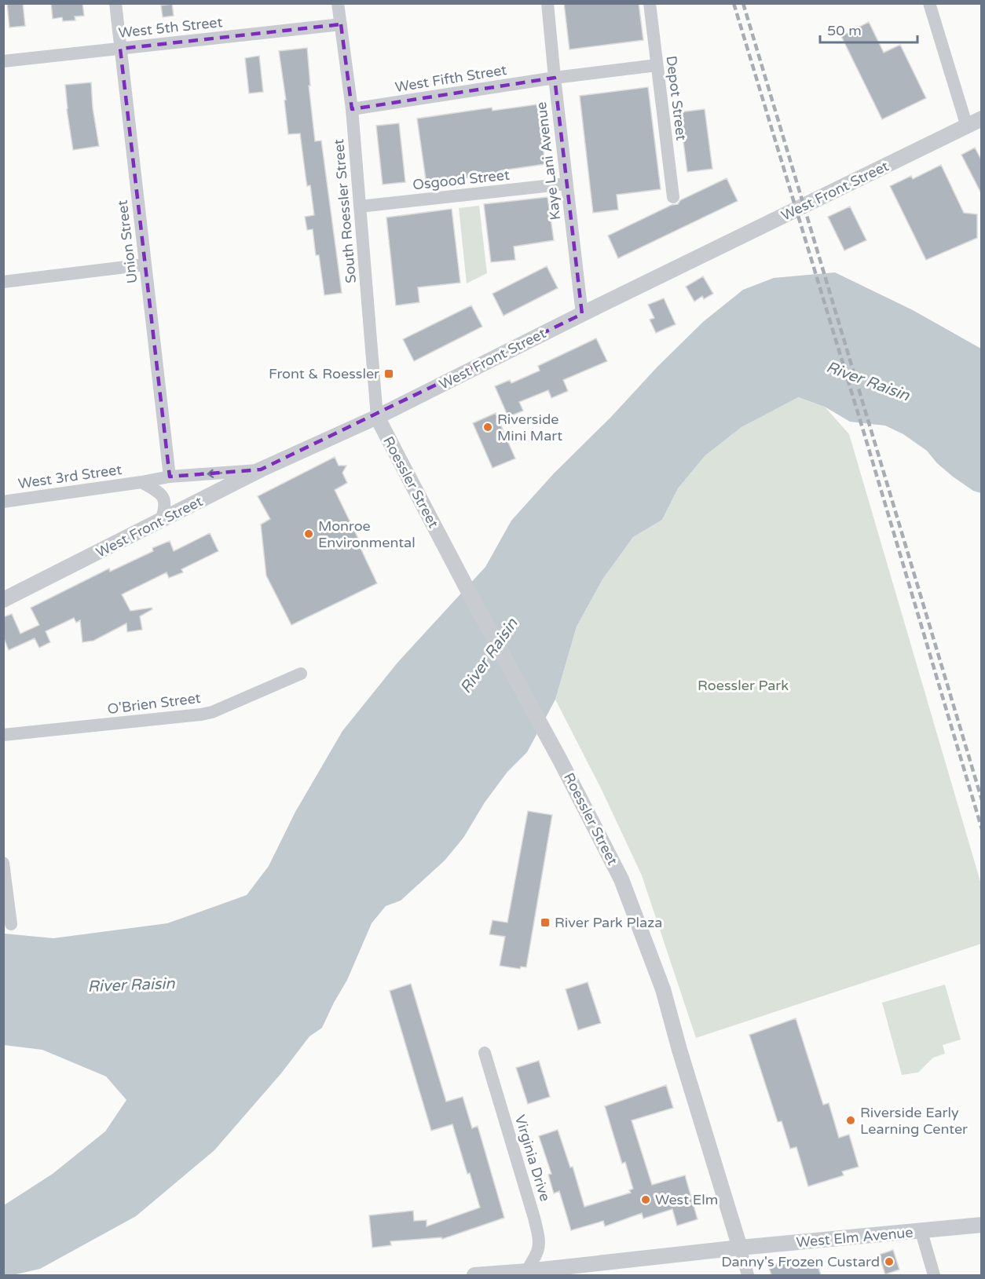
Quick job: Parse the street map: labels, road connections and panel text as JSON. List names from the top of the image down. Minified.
{"streets":{"street":["West 5th Street","West Fifth Street","Depot Street","Kaye Lani Avenue","Osgood Street","West Front Street","South Roessler Street","Union Street","West 3rd Street","Roessler Street","O'Brien Street","Virginia Drive","West Elm Avenue"]},"crossings":[["West 5th Street","South Roessler Street"],["West 5th Street","Union Street"],["West Fifth Street","Depot Street"],["West Fifth Street","Kaye Lani Avenue"],["West Fifth Street","South Roessler Street"],["Kaye Lani Avenue","Osgood Street"],["Kaye Lani Avenue","West Front Street"],["Osgood Street","South Roessler Street"],["West Front Street","South Roessler Street"],["West Front Street","West 3rd Street"],["West Front Street","Roessler Street"],["South Roessler Street","Roessler Street"],["Union Street","West 3rd Street"],["Roessler Street","West Elm Avenue"],["Virginia Drive","West Elm Avenue"]],"water":["River Raisin"],"parks":["Roessler Park"],"places":{"transit":["Front & Roessler","River Park Plaza"],"other":["Riverside Mini Mart","Monroe Environmental","Riverside Early Learning Center","West Elm","Danny's Frozen Custard"]},"scale_bar":"50 m"}
